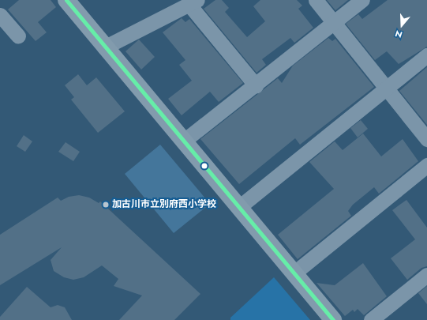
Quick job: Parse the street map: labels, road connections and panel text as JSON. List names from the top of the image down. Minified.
{"places":["加古川市立別府西小学校"],"north":"bottom"}
